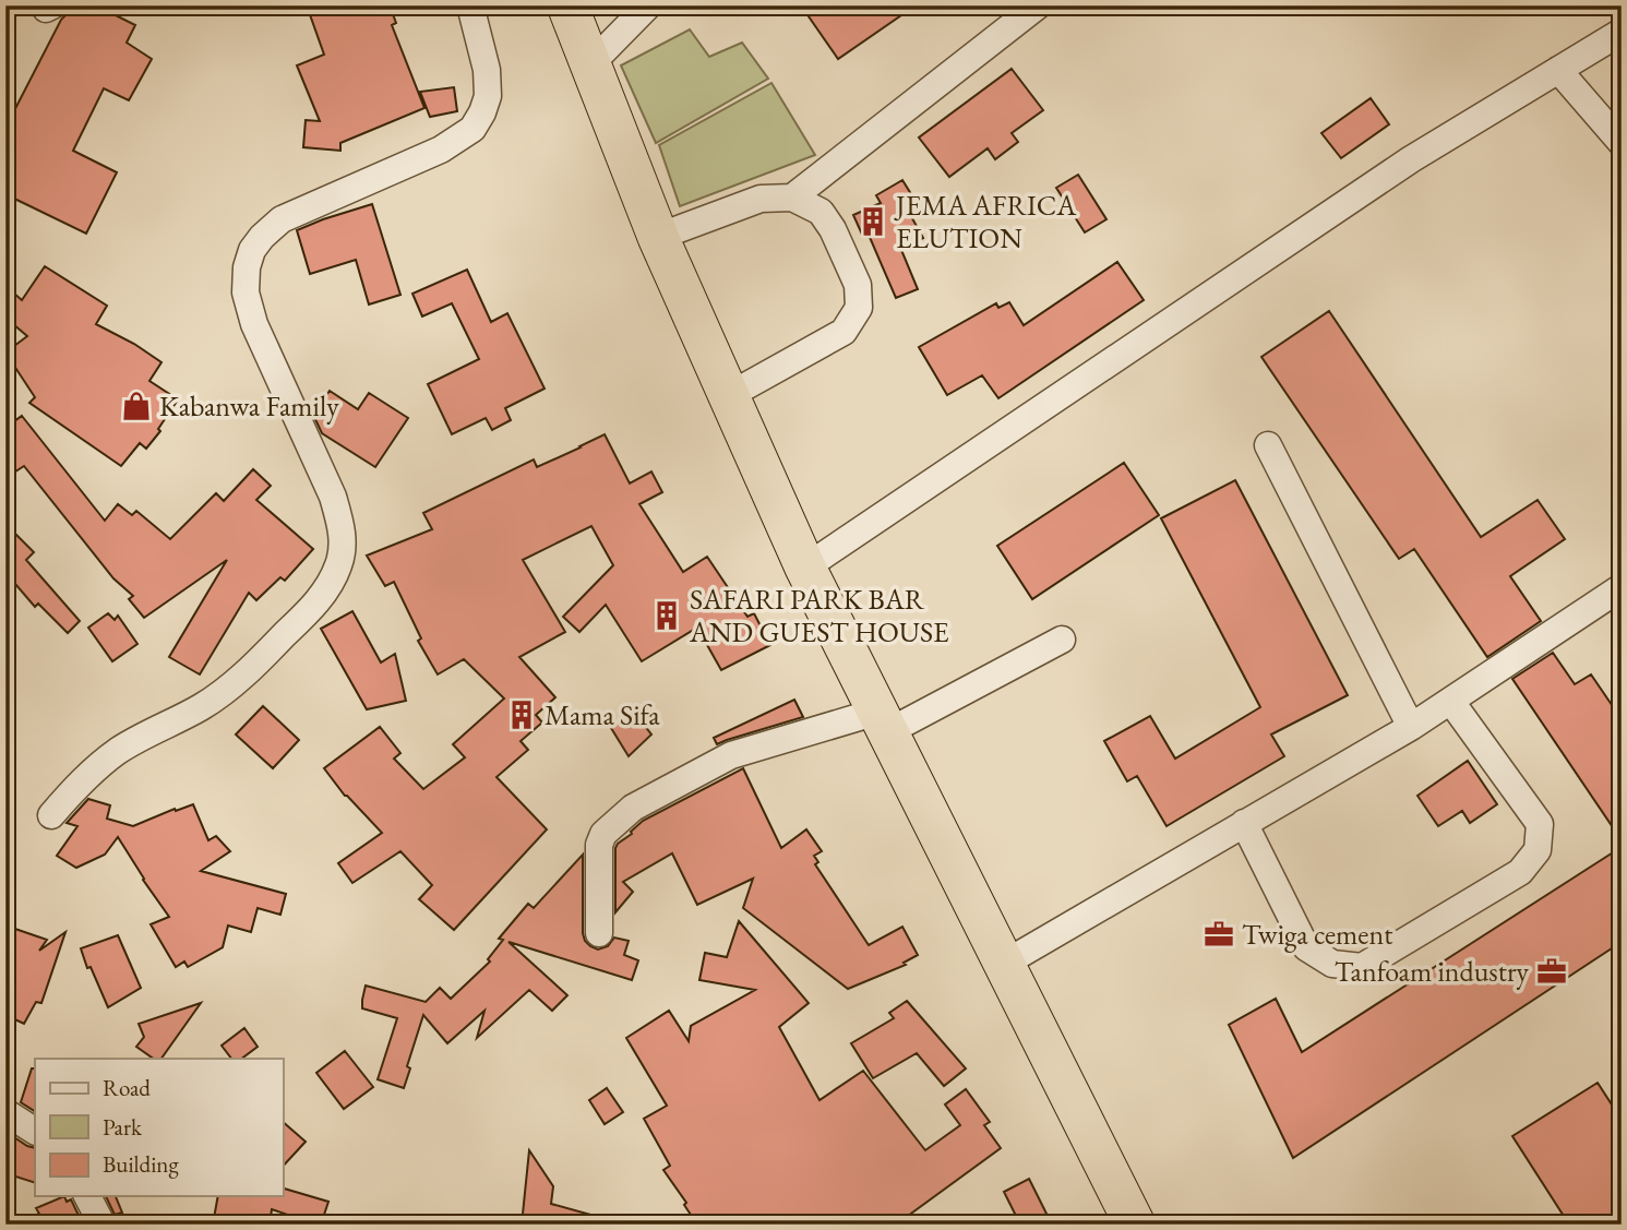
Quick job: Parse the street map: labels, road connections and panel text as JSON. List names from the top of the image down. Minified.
{"places":{"building":["JEMA AFRICA ELUTION","SAFARI PARK BAR AND GUEST HOUSE","Mama Sifa"],"shop":["Kabanwa Family"],"office":["Twiga cement","Tanfoam industry"]},"legend":["Road","Park","Building"]}
